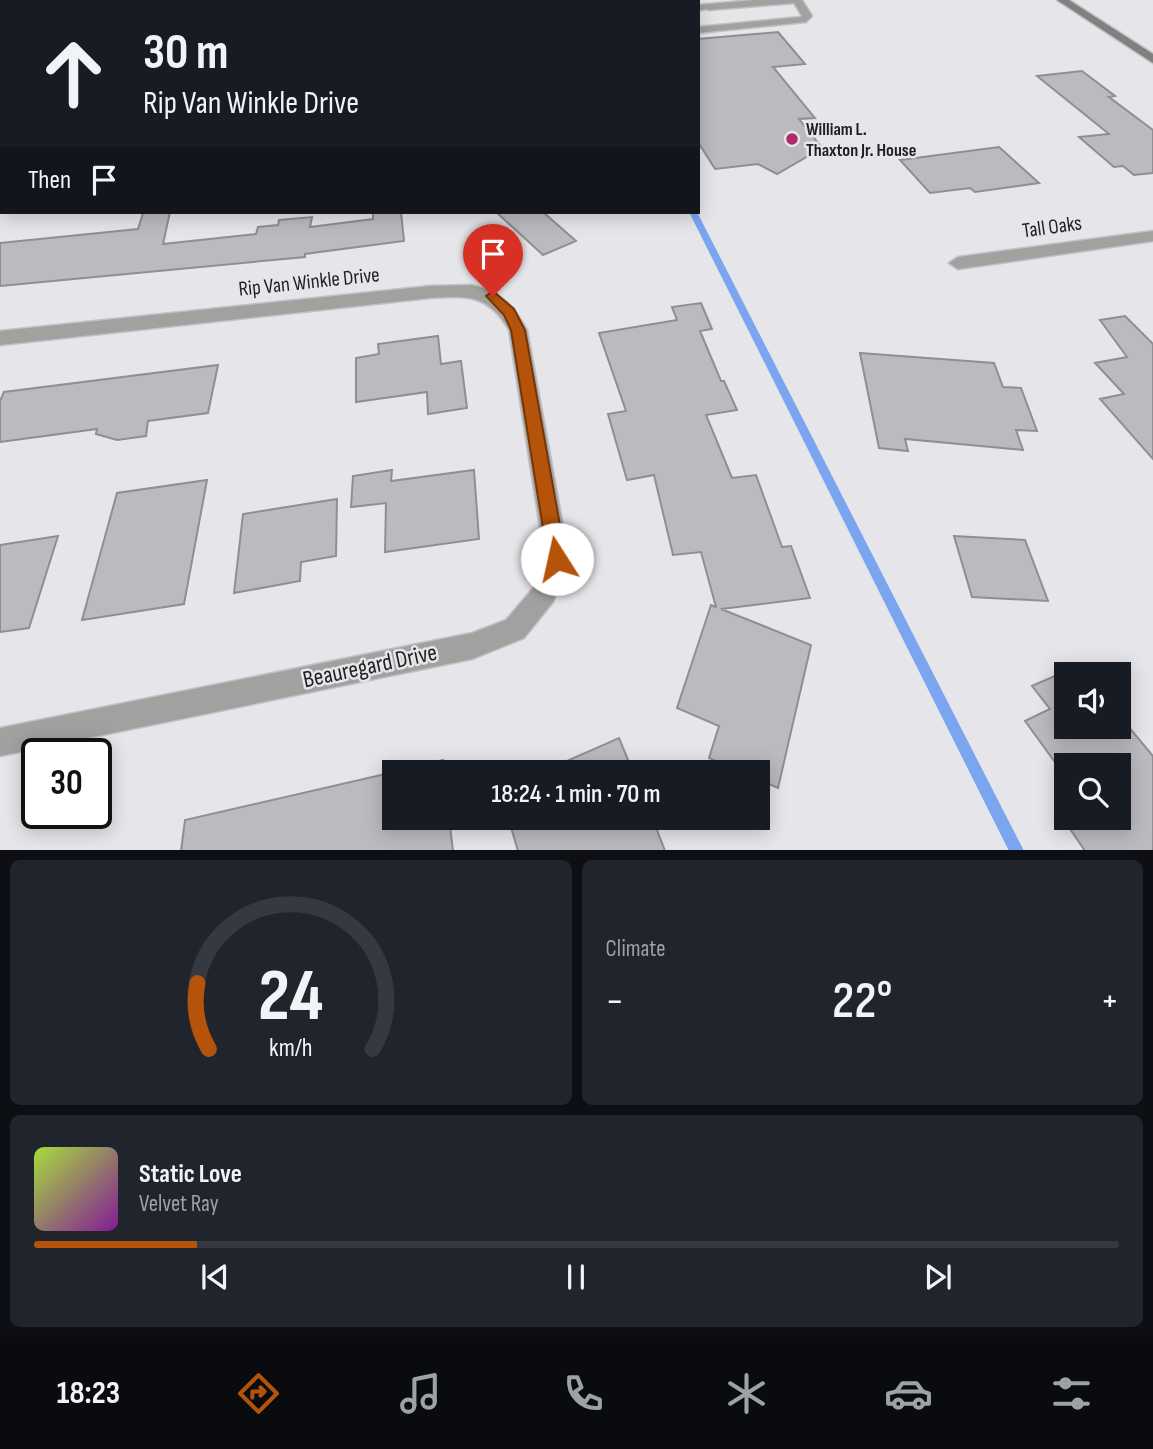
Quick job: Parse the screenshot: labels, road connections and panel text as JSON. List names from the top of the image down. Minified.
{"streets":{"street":["Tall Oaks","Rip Van Winkle Drive","Beauregard Drive"]},"crossings":[["Rip Van Winkle Drive","Beauregard Drive"]],"places":["William L. Thaxton Jr. House"],"page":{"turn":["30 m","Rip Van Winkle Drive"],"then":"Then","limit":"30","trip":"18:24 · 1 min · 70 m","tile":"Climate","heat":["−","22°","+"],"song":["Static Love","Velvet Ray"],"tabs":"18:23","gauge":["24","km/h"]}}
